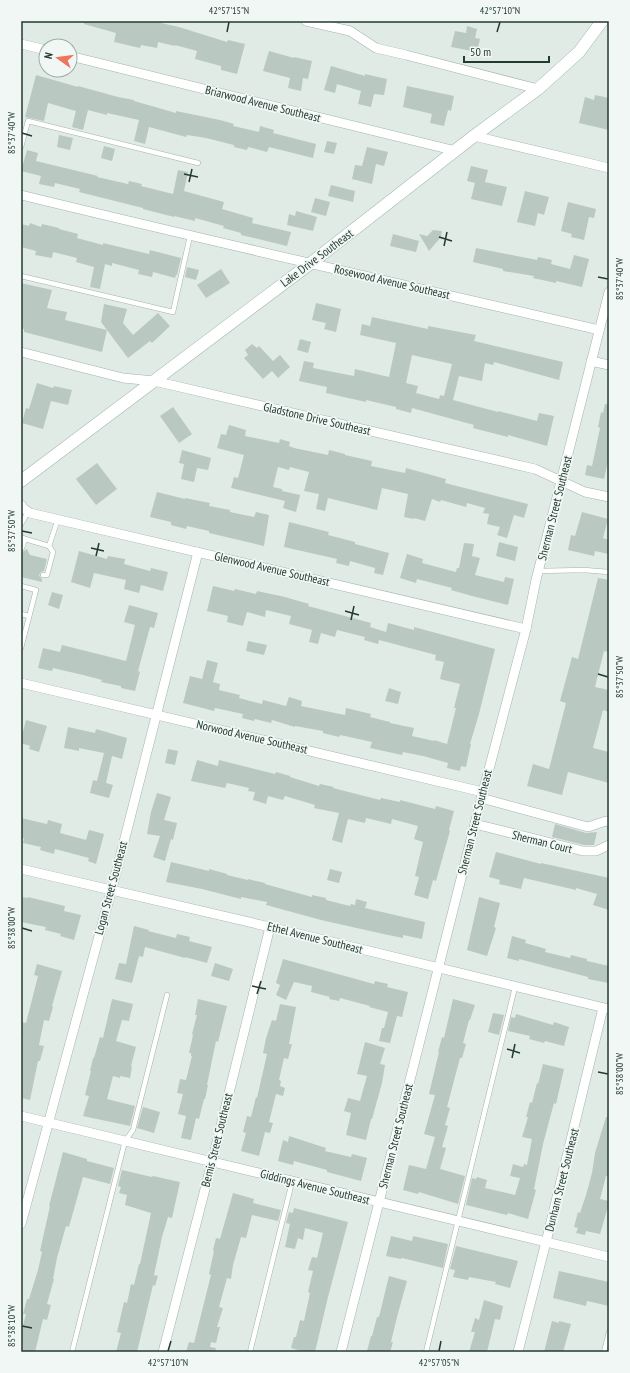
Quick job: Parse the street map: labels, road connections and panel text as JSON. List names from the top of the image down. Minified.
{"streets":{"main road":["Lake Drive Southeast"],"street":["Briarwood Avenue Southeast","Rosewood Avenue Southeast","Gladstone Drive Southeast","Sherman Street Southeast","Glenwood Avenue Southeast","Norwood Avenue Southeast","Sherman Court","Logan Street Southeast","Ethel Avenue Southeast","Bemis Street Southeast","Dunham Street Southeast","Giddings Avenue Southeast"]},"crossings":[["Briarwood Avenue Southeast","Lake Drive Southeast"],["Lake Drive Southeast","Rosewood Avenue Southeast"],["Lake Drive Southeast","Gladstone Drive Southeast"],["Rosewood Avenue Southeast","Sherman Street Southeast"],["Gladstone Drive Southeast","Sherman Street Southeast"],["Sherman Street Southeast","Glenwood Avenue Southeast"],["Sherman Street Southeast","Norwood Avenue Southeast"],["Sherman Street Southeast","Sherman Court"],["Sherman Street Southeast","Ethel Avenue Southeast"],["Sherman Street Southeast","Giddings Avenue Southeast"],["Glenwood Avenue Southeast","Logan Street Southeast"],["Norwood Avenue Southeast","Logan Street Southeast"],["Logan Street Southeast","Ethel Avenue Southeast"],["Logan Street Southeast","Giddings Avenue Southeast"],["Ethel Avenue Southeast","Bemis Street Southeast"],["Ethel Avenue Southeast","Dunham Street Southeast"],["Bemis Street Southeast","Giddings Avenue Southeast"],["Dunham Street Southeast","Giddings Avenue Southeast"]],"scale_bar":"50 m","north":"left","coordinates":["42°57'15\"N","42°57'10\"N","85°37'40\"W","85°37'50\"W","85°38'00\"W","85°38'10\"W","42°57'05\"N"]}
